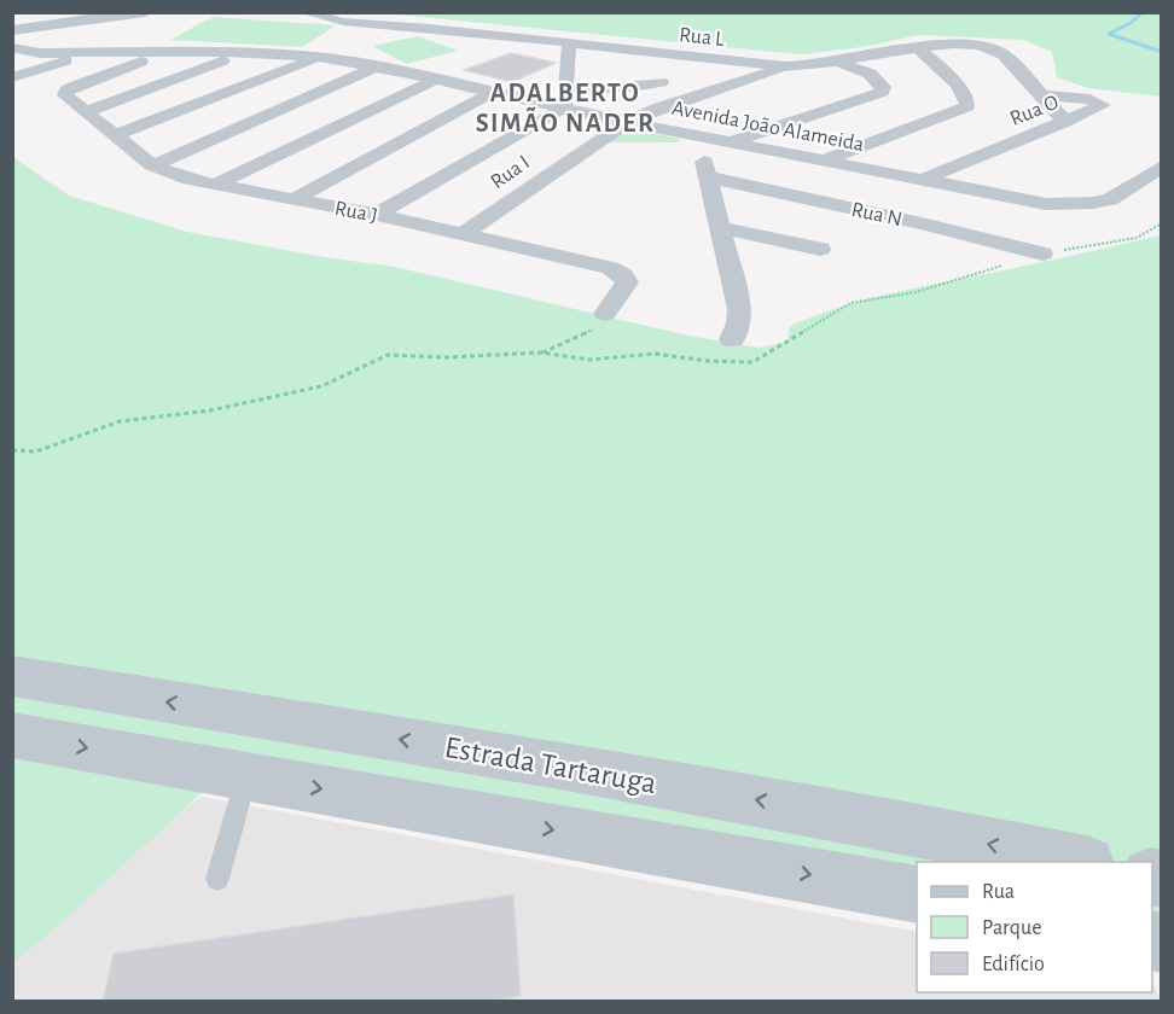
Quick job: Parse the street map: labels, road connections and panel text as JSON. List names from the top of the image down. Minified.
{"streets":{"street":["Rua L","Rua O","Avenida João Alameida","Rua I","Rua J","Rua N","Estrada Tartaruga"]},"crossings":[["Rua L","Rua O"],["Rua L","Rua I"],["Rua O","Avenida João Alameida"],["Avenida João Alameida","Rua I"],["Avenida João Alameida","Rua J"],["Rua I","Rua J"]],"districts":["ADALBERTO SIMÃO NADER"],"legend":["Rua","Parque","Edifício"]}
